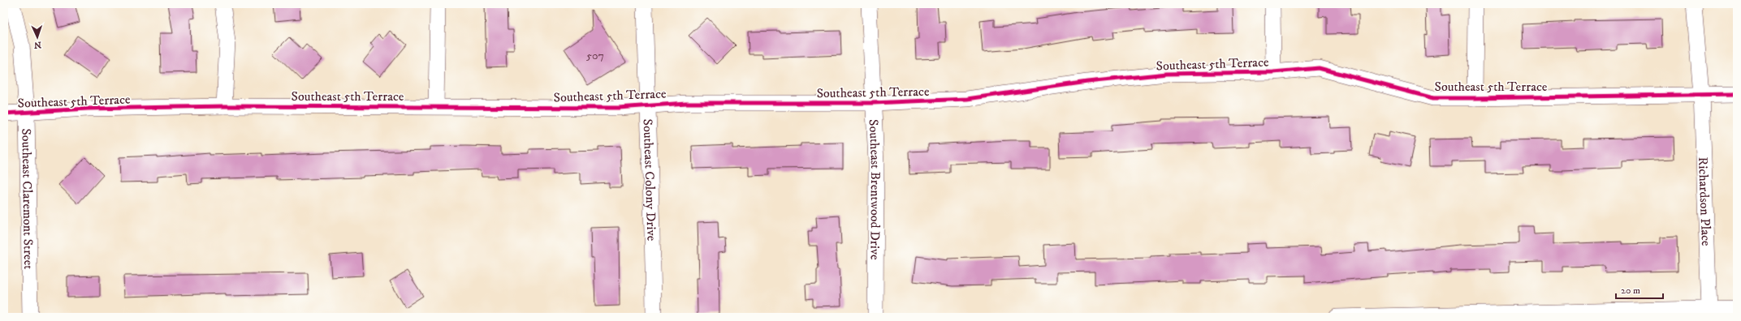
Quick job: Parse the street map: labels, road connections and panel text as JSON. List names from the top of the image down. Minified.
{"streets":{"street":["Southeast 5th Terrace","Southeast Colony Drive","Southeast Brentwood Drive","Southeast Claremont Street","Richardson Place"]},"crossings":[["Southeast 5th Terrace","Southeast Colony Drive"],["Southeast 5th Terrace","Southeast Brentwood Drive"],["Southeast 5th Terrace","Southeast Claremont Street"],["Southeast 5th Terrace","Richardson Place"]],"house_numbers":["507"],"scale_bar":"20 m","north":"bottom"}
